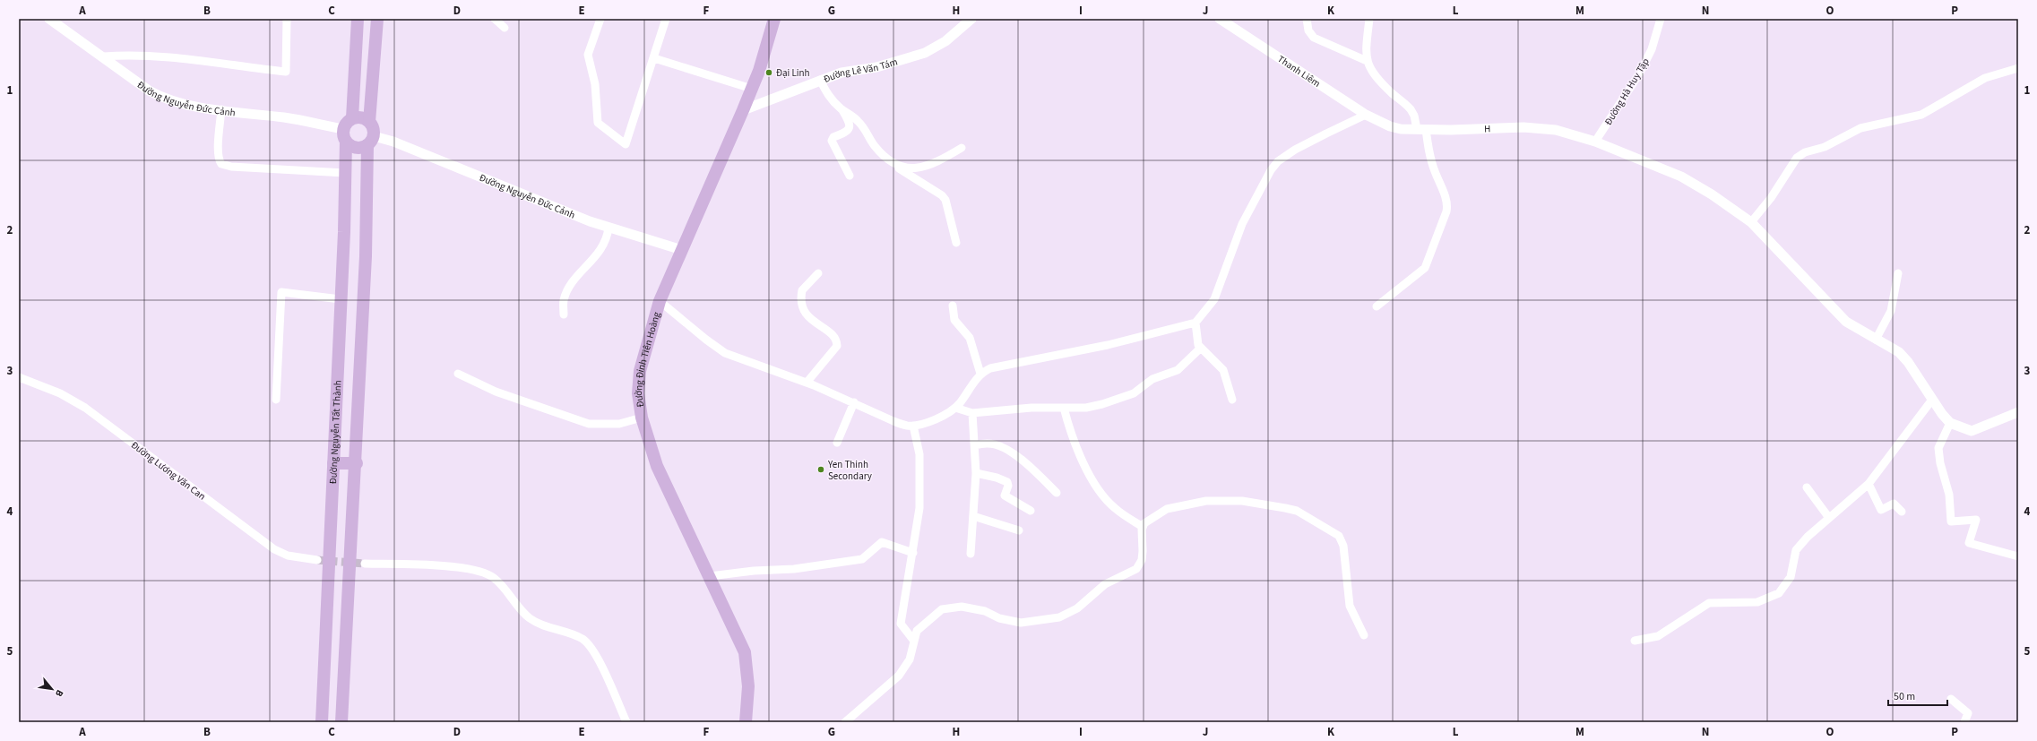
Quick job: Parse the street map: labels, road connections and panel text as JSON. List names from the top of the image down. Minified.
{"streets":{"main road":["Đường Đinh Tiên Hoàng","Đường Nguyễn Tất Thành"],"street":["Đường Lê Văn Tám","Thanh Liêm","Đường Hà Huy Tập","Đường Nguyễn Đức Cảnh","H","Đường Lương Văn Can"]},"crossings":[["Đường Lê Văn Tám","Đường Đinh Tiên Hoàng"],["Thanh Liêm","H"],["Đường Hà Huy Tập","H"],["Đường Nguyễn Đức Cảnh","Đường Đinh Tiên Hoàng"],["Đường Nguyễn Đức Cảnh","Đường Nguyễn Tất Thành"]],"places":["Đại Linh","Yen Thinh Secondary"],"scale_bar":"50 m","north":"bottom right","grid":{"columns":["A","B","C","D","E","F","G","H","I","J","K","L","M","N","O","P"],"rows":["1","2","3","4","5"]}}
